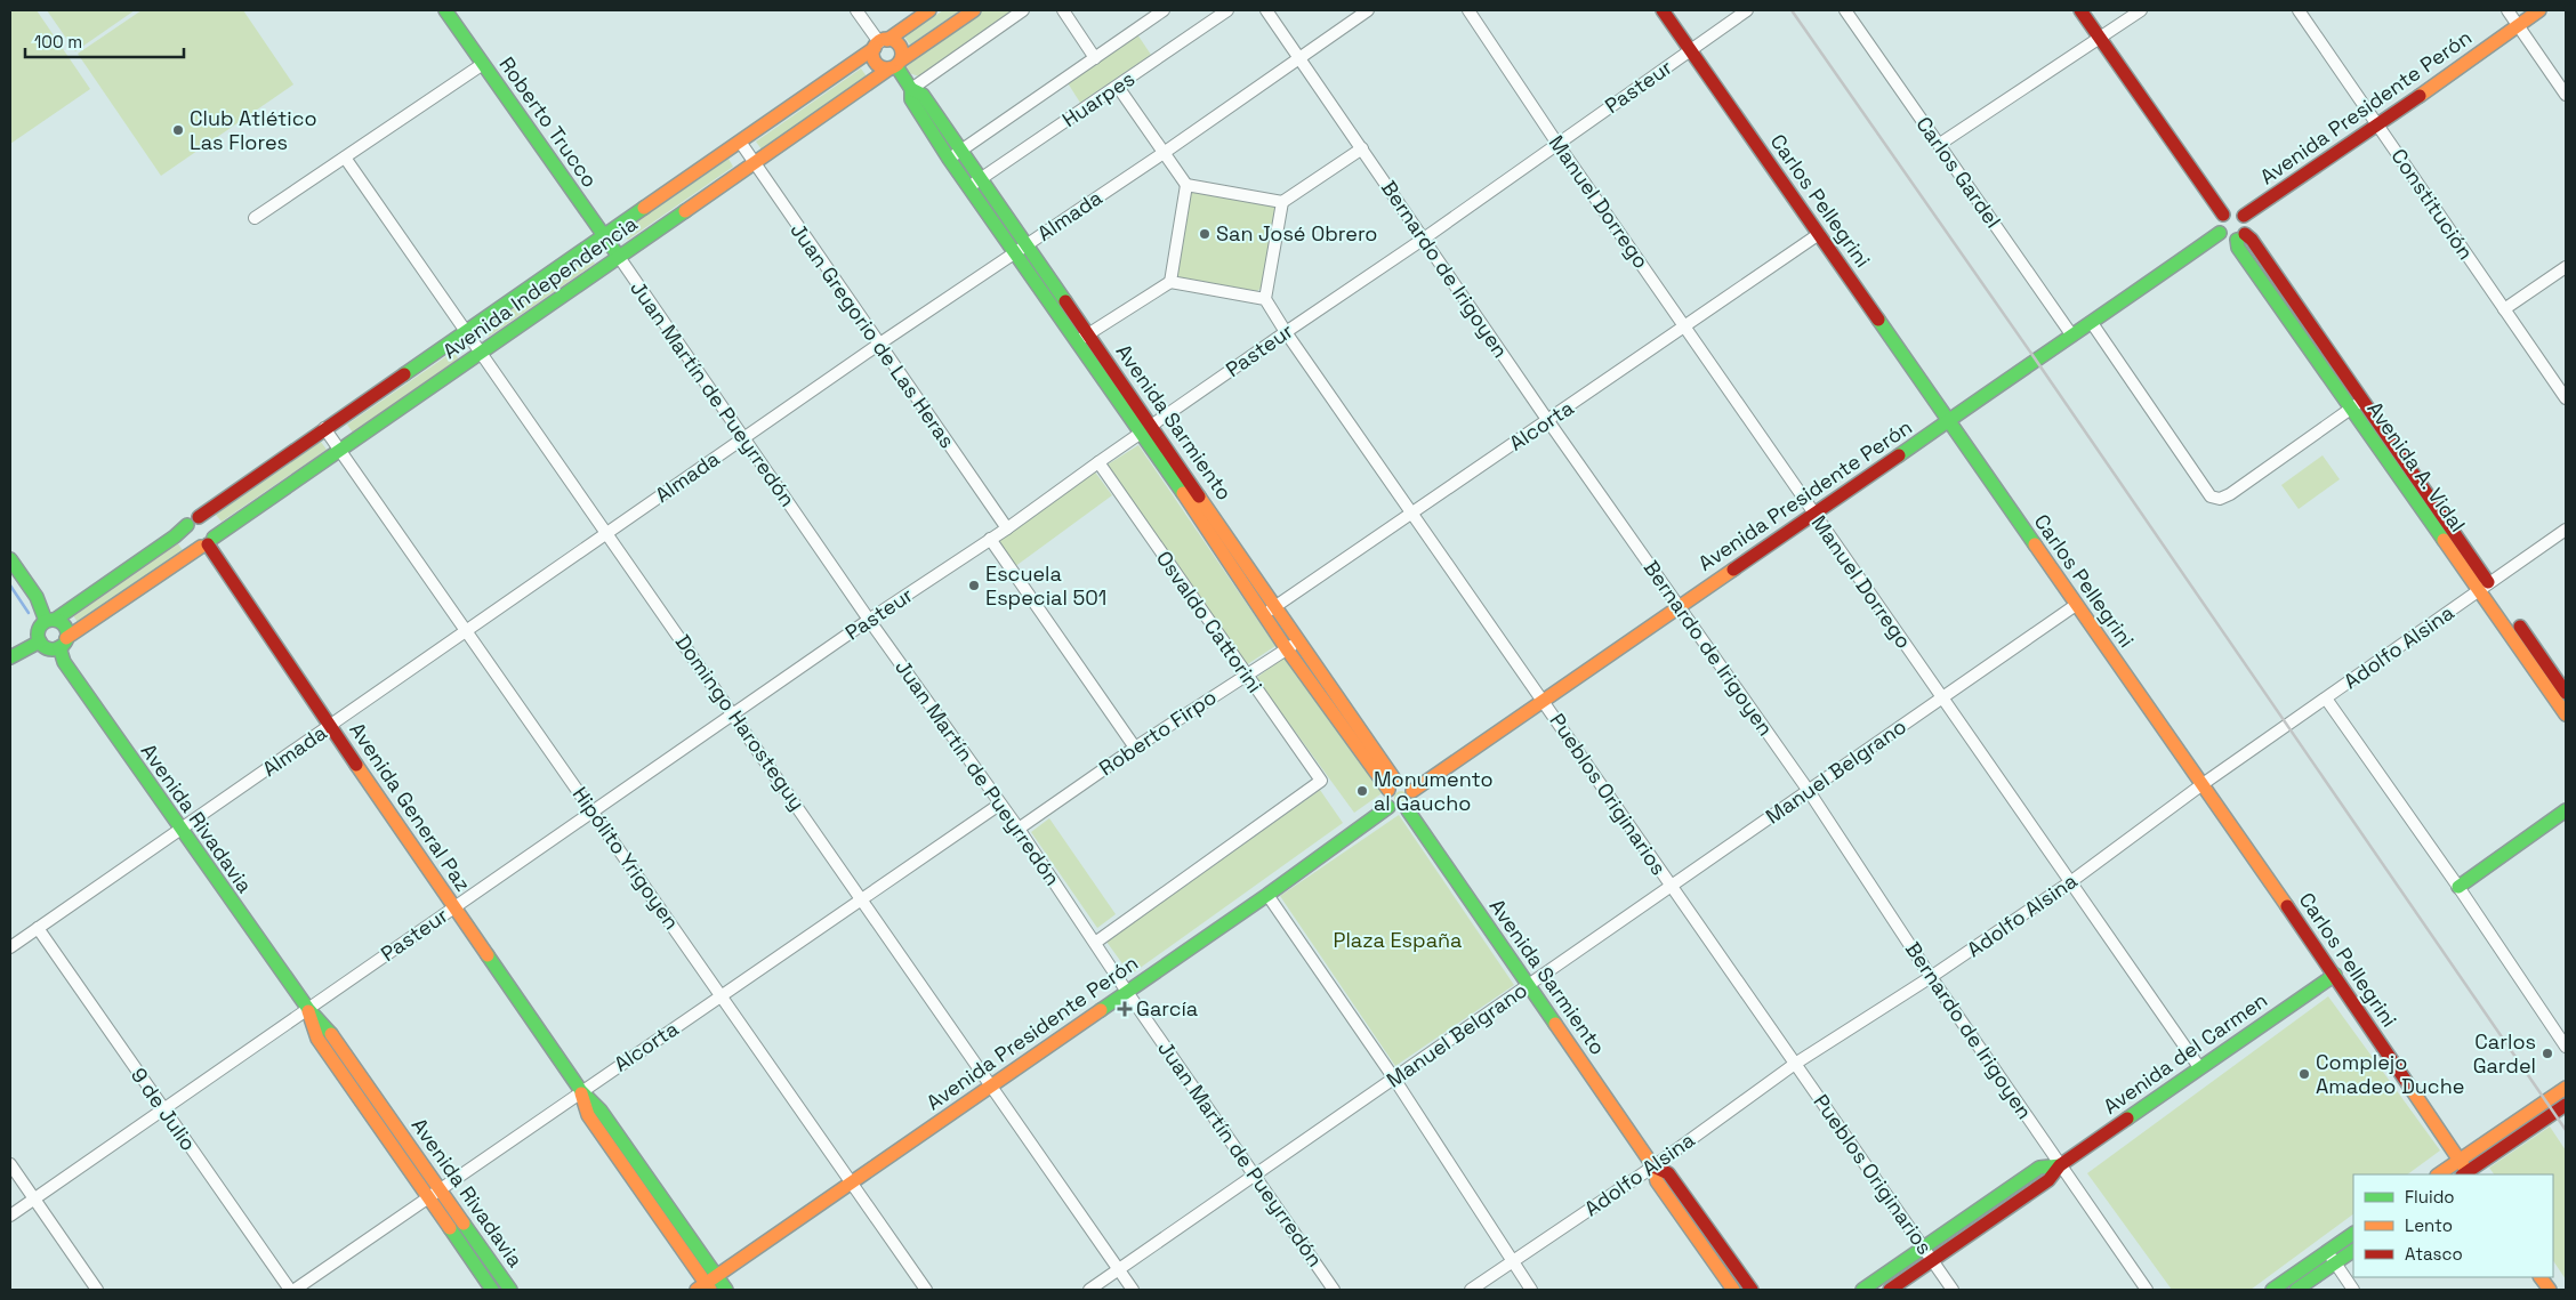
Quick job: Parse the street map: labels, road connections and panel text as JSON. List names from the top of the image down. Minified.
{"streets":{"main road":["Avenida Presidente Perón","Roberto Trucco","Carlos Pellegrini","Avenida Independencia","Avenida Sarmiento","Avenida A. Vidal","Avenida General Paz","Avenida Rivadavia","Avenida del Carmen"],"street":["Pasteur","Huarpes","Carlos Gardel","Manuel Dorrego","Constitución","Almada","Bernardo de Irigoyen","Juan Gregorio de Las Heras","Juan Martín de Pueyrredón","Alcorta","Osvaldo Cattorini","Adolfo Alsina","Domingo Harosteguy","Roberto Firpo","Manuel Belgrano","Pueblos Originarios","Hipólito Yrigoyen","9 de Julio"]},"crossings":[["Pasteur","Carlos Pellegrini"],["Pasteur","Manuel Dorrego"],["Pasteur","Bernardo de Irigoyen"],["Pasteur","Juan Gregorio de Las Heras"],["Pasteur","Juan Martín de Pueyrredón"],["Pasteur","Avenida Sarmiento"],["Pasteur","Osvaldo Cattorini"],["Pasteur","Domingo Harosteguy"],["Pasteur","Pueblos Originarios"],["Pasteur","Avenida General Paz"],["Pasteur","Avenida Rivadavia"],["Pasteur","Hipólito Yrigoyen"],["Pasteur","9 de Julio"],["Huarpes","Avenida Sarmiento"],["Avenida Presidente Perón","Carlos Gardel"],["Avenida Presidente Perón","Carlos Pellegrini"],["Avenida Presidente Perón","Manuel Dorrego"],["Avenida Presidente Perón","Constitución"],["Avenida Presidente Perón","Bernardo de Irigoyen"],["Avenida Presidente Perón","Juan Martín de Pueyrredón"],["Avenida Presidente Perón","Avenida Sarmiento"],["Avenida Presidente Perón","Avenida A. Vidal"],["Avenida Presidente Perón","Domingo Harosteguy"],["Avenida Presidente Perón","Pueblos Originarios"],["Avenida Presidente Perón","Avenida General Paz"],["Avenida Presidente Perón","Hipólito Yrigoyen"],["Roberto Trucco","Avenida Independencia"],["Roberto Trucco","Juan Martín de Pueyrredón"],["Carlos Pellegrini","Alcorta"],["Carlos Pellegrini","Adolfo Alsina"],["Carlos Pellegrini","Manuel Belgrano"],["Carlos Pellegrini","Avenida del Carmen"],["Manuel Dorrego","Alcorta"],["Manuel Dorrego","Adolfo Alsina"],["Manuel Dorrego","Manuel Belgrano"],["Manuel Dorrego","Avenida del Carmen"],["Almada","Bernardo de Irigoyen"],["Almada","Juan Gregorio de Las Heras"],["Almada","Juan Martín de Pueyrredón"],["Almada","Avenida Sarmiento"],["Almada","Domingo Harosteguy"],["Almada","Avenida General Paz"],["Almada","Avenida Rivadavia"],["Almada","Hipólito Yrigoyen"],["Almada","9 de Julio"],["Bernardo de Irigoyen","Alcorta"],["Bernardo de Irigoyen","Adolfo Alsina"],["Bernardo de Irigoyen","Manuel Belgrano"],["Bernardo de Irigoyen","Avenida del Carmen"],["Avenida Independencia","Juan Gregorio de Las Heras"],["Avenida Independencia","Juan Martín de Pueyrredón"],["Avenida Independencia","Avenida Sarmiento"],["Avenida Independencia","Domingo Harosteguy"],["Avenida Independencia","Avenida General Paz"],["Avenida Independencia","Avenida Rivadavia"],["Avenida Independencia","Hipólito Yrigoyen"],["Juan Martín de Pueyrredón","Alcorta"],["Juan Martín de Pueyrredón","Osvaldo Cattorini"],["Juan Martín de Pueyrredón","Roberto Firpo"],["Juan Martín de Pueyrredón","Manuel Belgrano"],["Avenida Sarmiento","Alcorta"],["Avenida Sarmiento","Adolfo Alsina"],["Avenida Sarmiento","Roberto Firpo"],["Avenida Sarmiento","Manuel Belgrano"],["Alcorta","Domingo Harosteguy"],["Alcorta","Pueblos Originarios"],["Alcorta","Avenida General Paz"],["Alcorta","Avenida Rivadavia"],["Alcorta","Hipólito Yrigoyen"],["Avenida A. Vidal","Adolfo Alsina"],["Osvaldo Cattorini","Roberto Firpo"],["Adolfo Alsina","Pueblos Originarios"],["Domingo Harosteguy","Manuel Belgrano"],["Manuel Belgrano","Pueblos Originarios"],["Pueblos Originarios","Avenida del Carmen"]],"parks":["Plaza España"],"places":{"other":["Club Atlético Las Flores","San José Obrero","Escuela Especial 501","Monumento al Gaucho","Carlos Gardel","Complejo Amadeo Duche"],"health":["García"]},"legend":["Fluido","Lento","Atasco"],"scale_bar":"100 m"}
